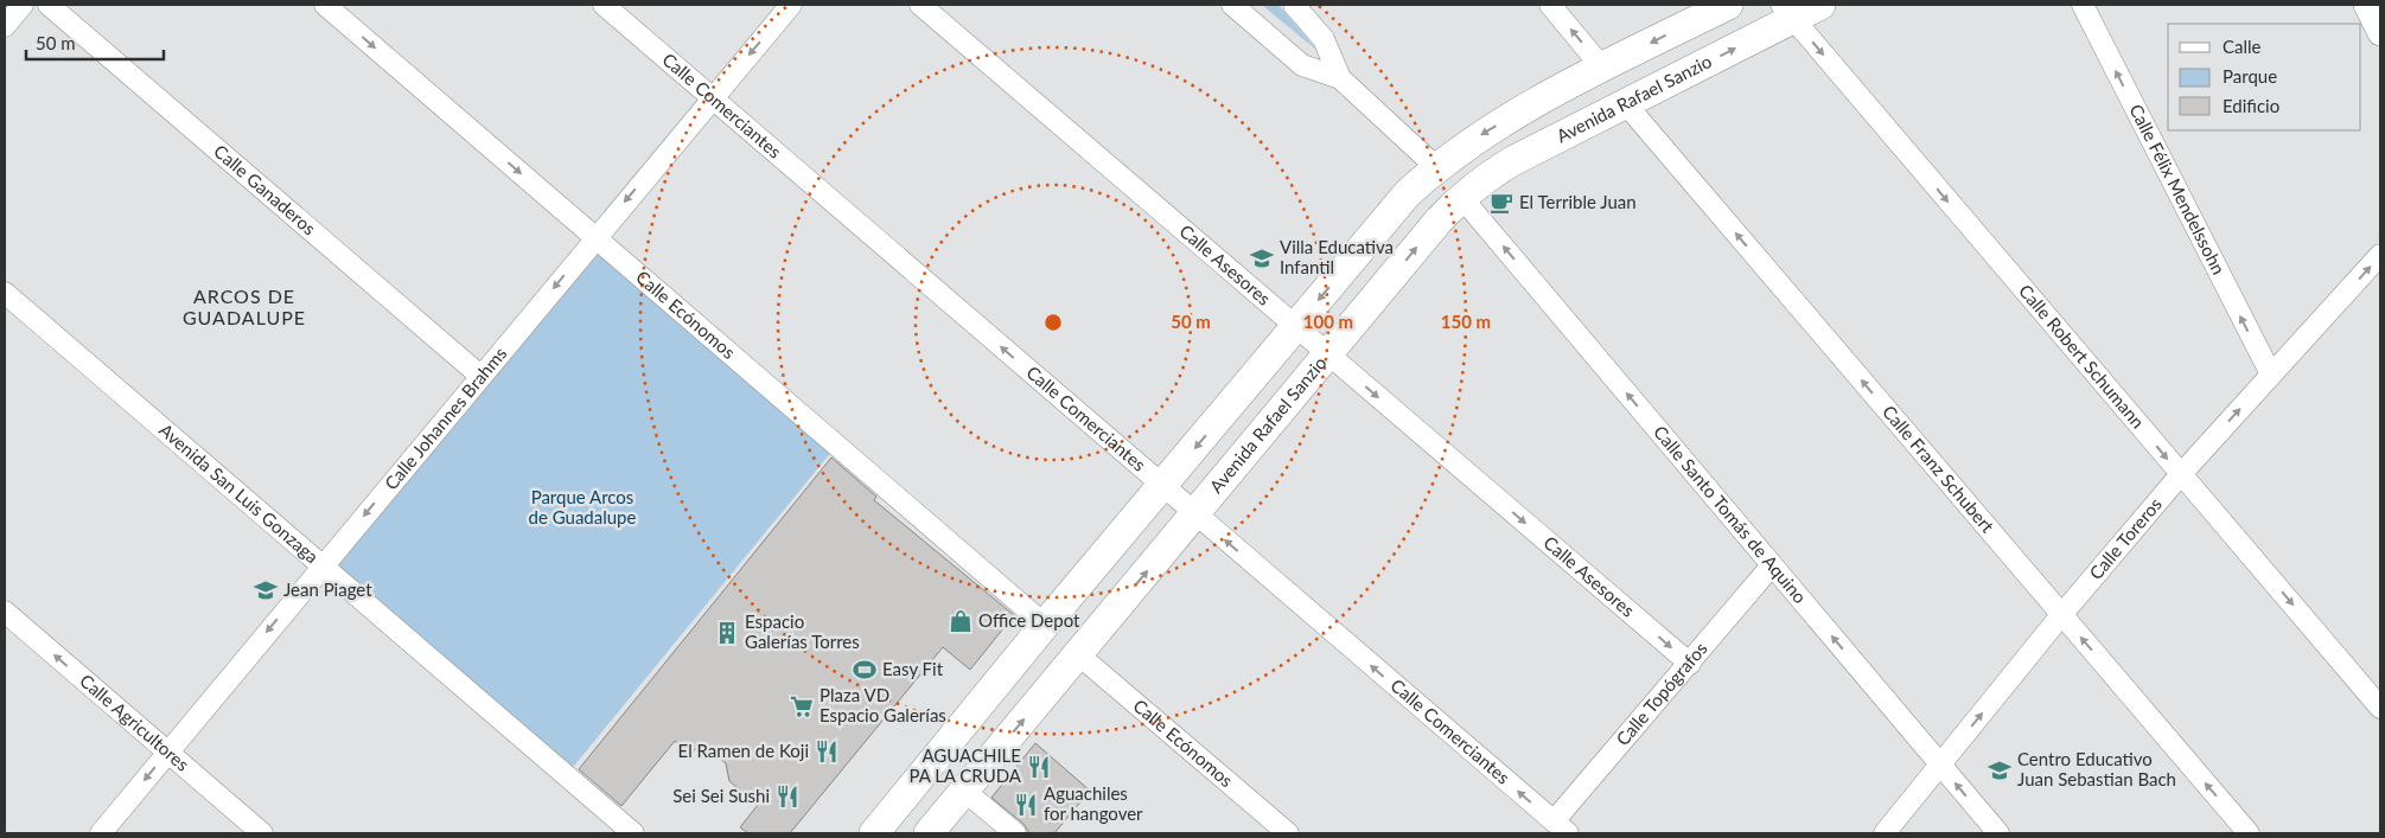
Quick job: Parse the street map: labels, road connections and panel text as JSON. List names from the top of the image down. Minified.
{"streets":{"main road":["Avenida Rafael Sanzio"],"street":["Calle Comerciantes","Calle Félix Mendelssohn","Calle Ganaderos","Calle Asesores","Calle Ecónomos","Calle Robert Schumann","Calle Johannes Brahms","Calle Franz Schubert","Avenida San Luis Gonzaga","Calle Santo Tomás de Aquino","Calle Toreros","Calle Topógrafos","Calle Agricultores"]},"crossings":[["Avenida Rafael Sanzio","Calle Comerciantes"],["Avenida Rafael Sanzio","Calle Asesores"],["Avenida Rafael Sanzio","Calle Ecónomos"],["Avenida Rafael Sanzio","Calle Robert Schumann"],["Avenida Rafael Sanzio","Calle Franz Schubert"],["Avenida Rafael Sanzio","Calle Santo Tomás de Aquino"],["Calle Comerciantes","Calle Johannes Brahms"],["Calle Comerciantes","Calle Topógrafos"],["Calle Félix Mendelssohn","Calle Toreros"],["Calle Ganaderos","Calle Johannes Brahms"],["Calle Asesores","Calle Topógrafos"],["Calle Ecónomos","Calle Johannes Brahms"],["Calle Robert Schumann","Calle Toreros"],["Calle Johannes Brahms","Avenida San Luis Gonzaga"],["Calle Johannes Brahms","Calle Agricultores"],["Calle Franz Schubert","Calle Toreros"],["Calle Santo Tomás de Aquino","Calle Toreros"],["Calle Santo Tomás de Aquino","Calle Topógrafos"]],"one_way":["Calle Comerciantes","Calle Félix Mendelssohn","Calle Asesores","Calle Robert Schumann","Calle Johannes Brahms","Calle Franz Schubert","Calle Santo Tomás de Aquino","Calle Toreros","Calle Agricultores"],"districts":["ARCOS DE GUADALUPE"],"parks":["Parque Arcos de Guadalupe"],"places":{"cafe":["El Terrible Juan"],"school or university":["Villa Educativa Infantil","Jean Piaget","Centro Educativo Juan Sebastian Bach"],"shop":["Office Depot"],"building":["Espacio Galerías Torres"],"sports":["Easy Fit"],"supermarket":["Plaza VD Espacio Galerías"],"restaurant":["El Ramen de Koji","AGUACHILE PA LA CRUDA","Sei Sei Sushi","Aguachiles for hangover"]},"legend":["Calle","Parque","Edificio"],"scale_bar":"50 m","rings":["50 m","100 m","150 m"]}
